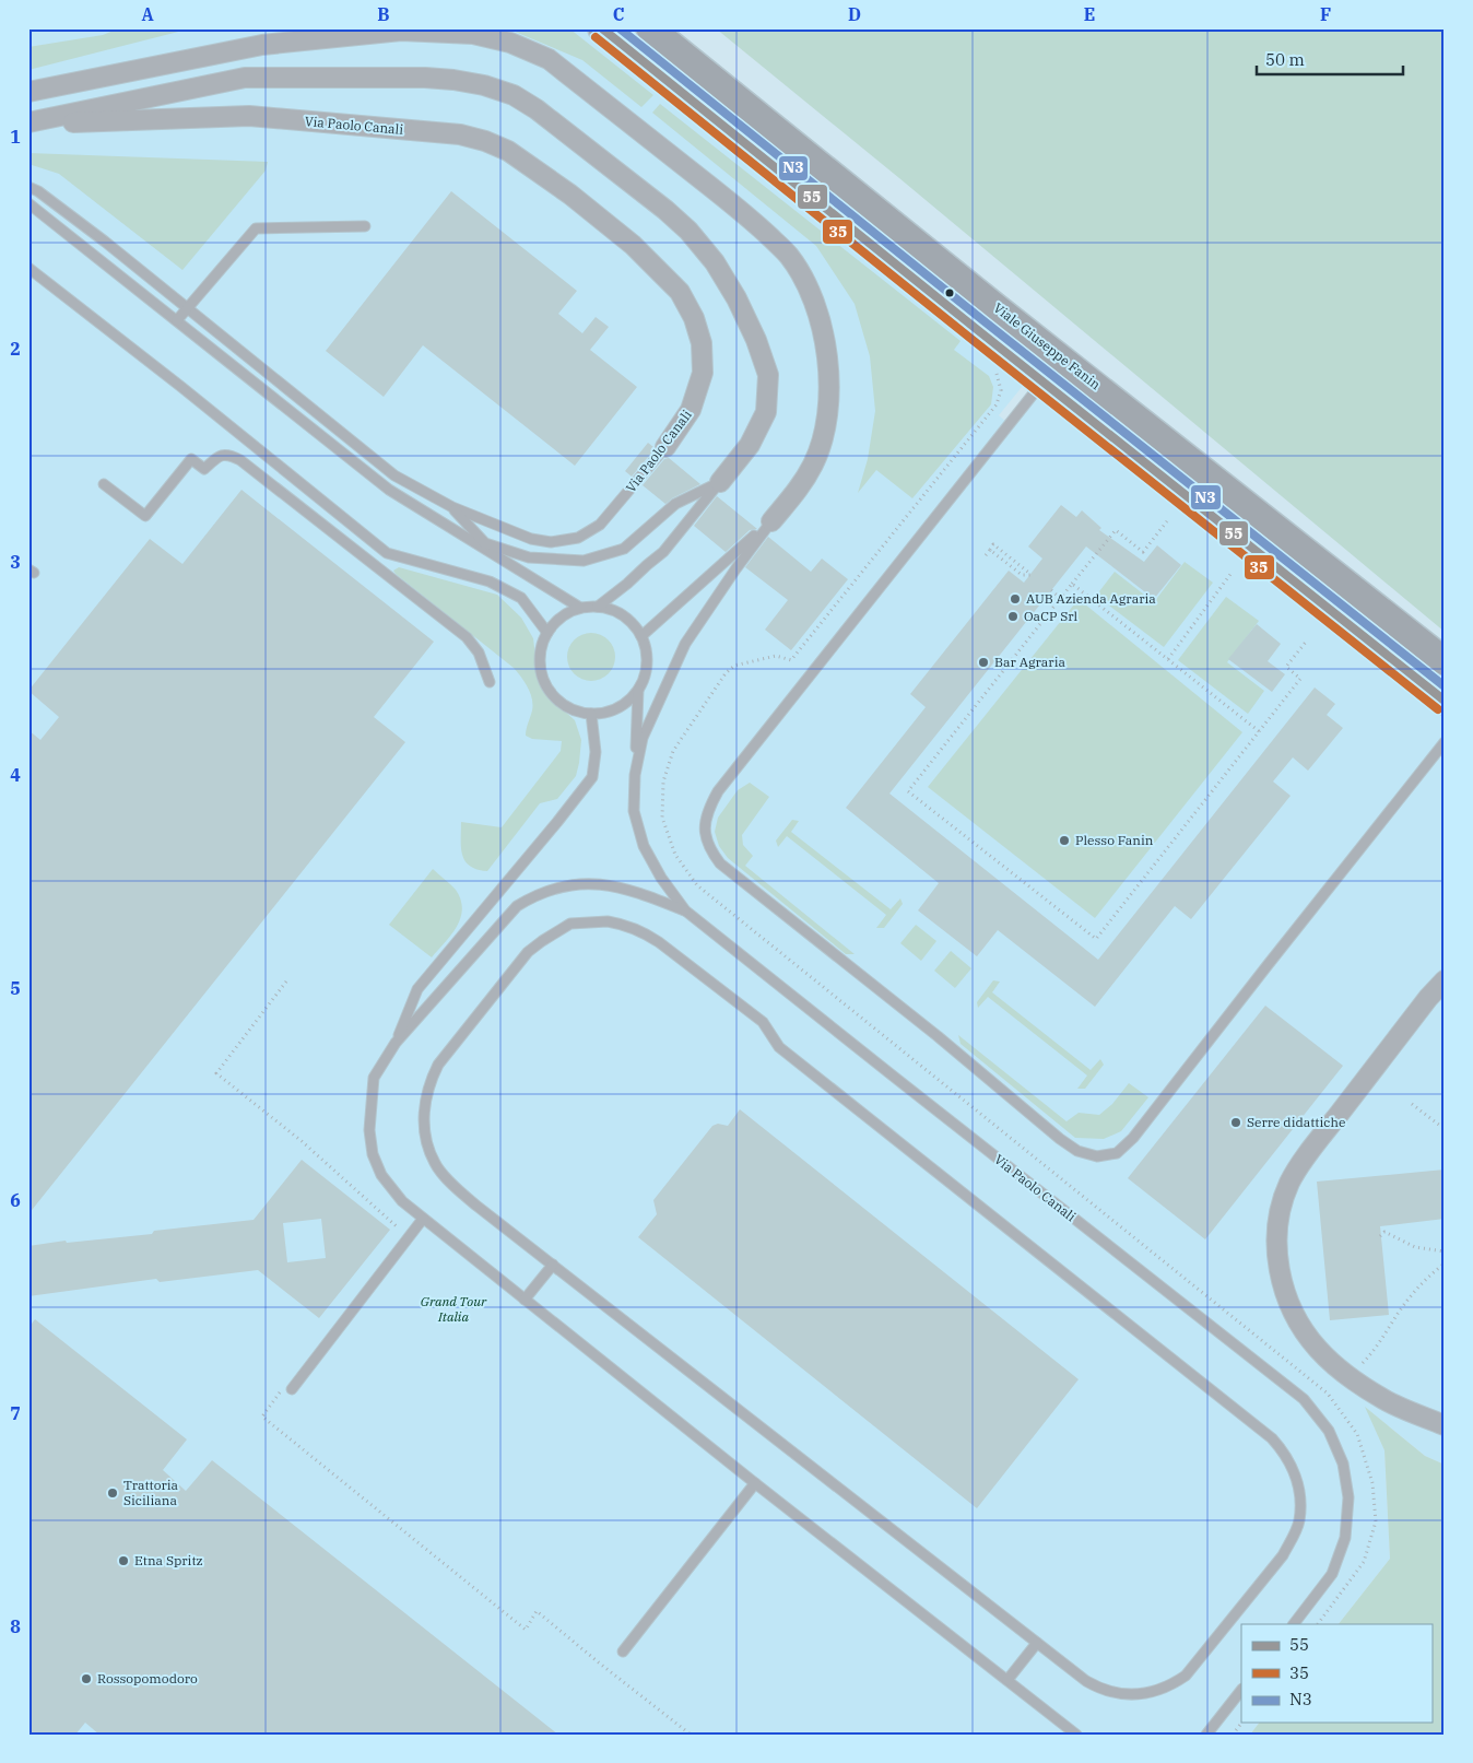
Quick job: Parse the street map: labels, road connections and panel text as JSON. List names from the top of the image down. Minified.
{"streets":{"main road":["Viale Giuseppe Fanin"],"street":["Via Paolo Canali"]},"parks":["Grand Tour Italia"],"places":["AUB Azienda Agraria","OaCP Srl","Bar Agraria","Plesso Fanin","Serre didattiche","Trattoria Siciliana","Etna Spritz","Rossopomodoro"],"lines":["transit line 55","transit line N3","transit line 35"],"legend":["55","35","N3"],"scale_bar":"50 m","grid":{"columns":["A","B","C","D","E","F"],"rows":["1","2","3","4","5","6","7","8"]}}
